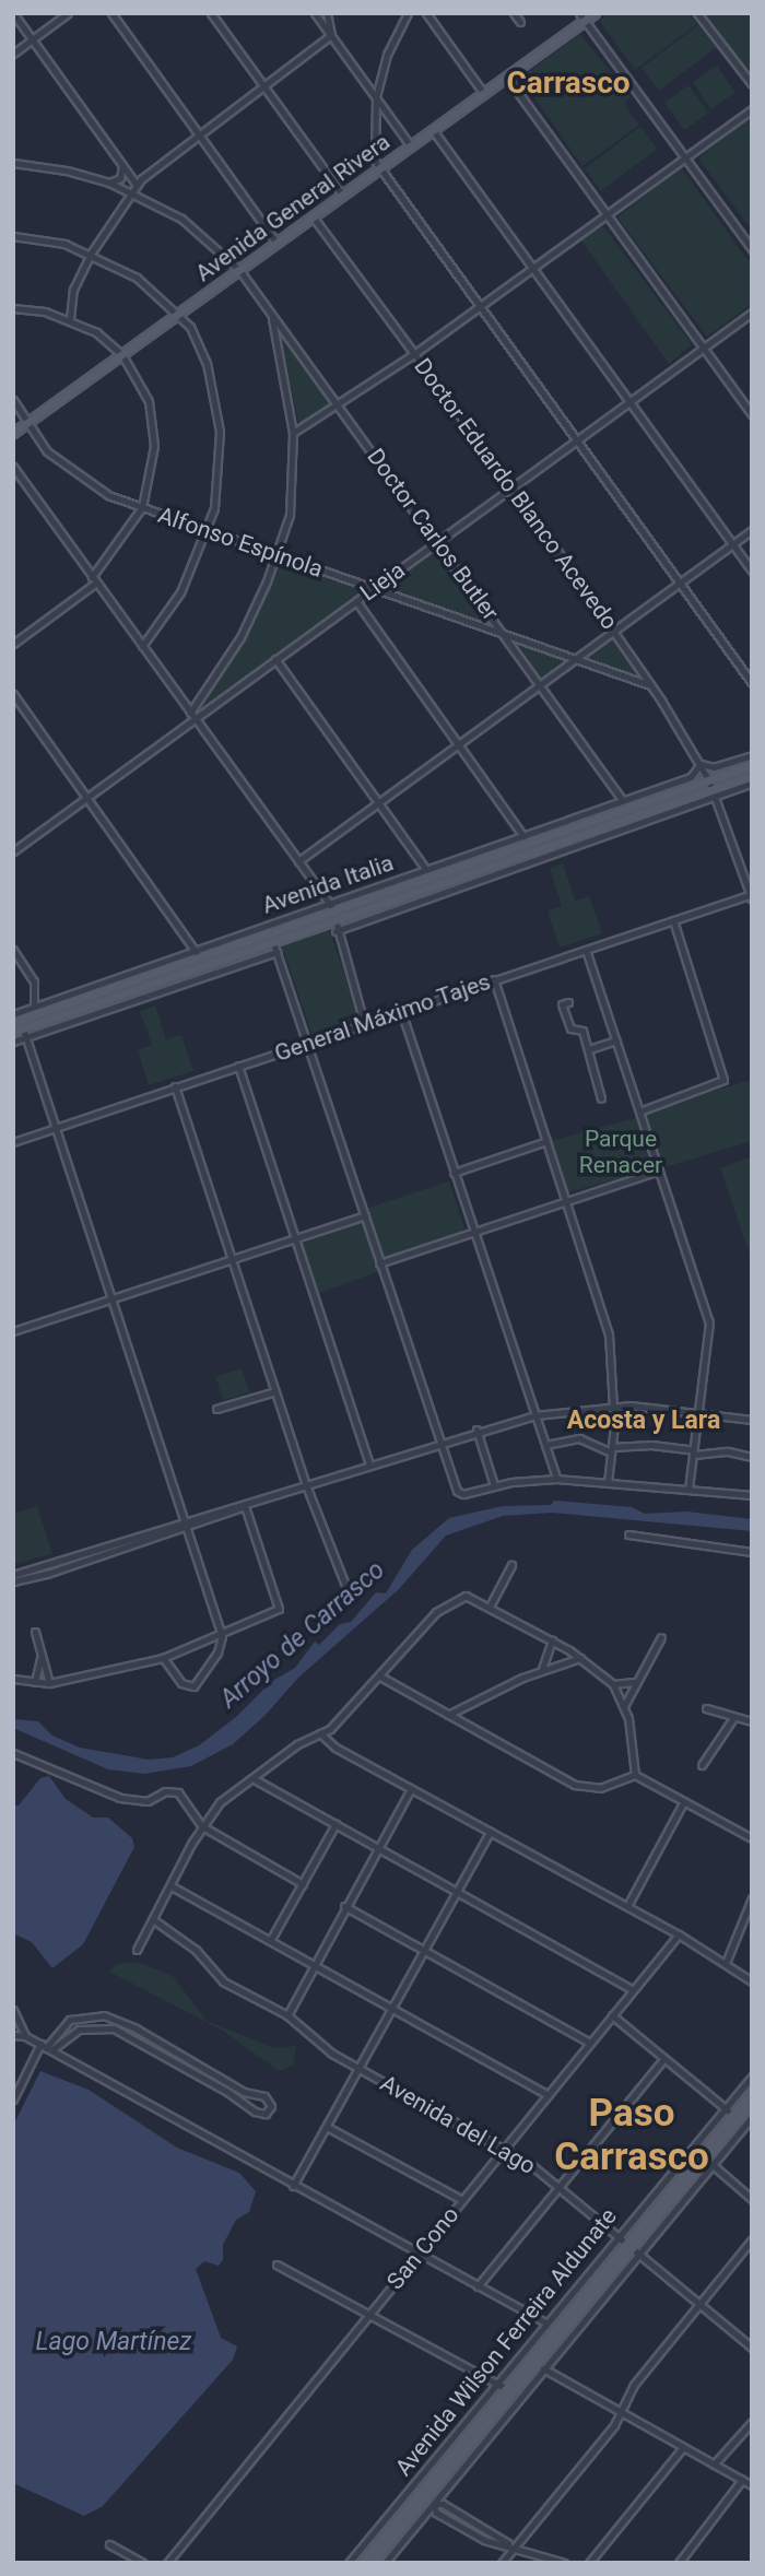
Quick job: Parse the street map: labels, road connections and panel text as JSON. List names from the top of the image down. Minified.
{"streets":{"main road":["Avenida General Rivera","Avenida Italia","Avenida Wilson Ferreira Aldunate"],"street":["Doctor Eduardo Blanco Acevedo","Doctor Carlos Butler","Alfonso Espínola","Lieja","General Máximo Tajes","Avenida del Lago","San Cono"]},"crossings":[["Avenida General Rivera","Doctor Eduardo Blanco Acevedo"],["Avenida General Rivera","Doctor Carlos Butler"],["Avenida General Rivera","Alfonso Espínola"],["Doctor Eduardo Blanco Acevedo","Alfonso Espínola"],["Doctor Eduardo Blanco Acevedo","Lieja"],["Doctor Eduardo Blanco Acevedo","Avenida Italia"],["Doctor Eduardo Blanco Acevedo","General Máximo Tajes"],["Doctor Carlos Butler","Alfonso Espínola"],["Doctor Carlos Butler","Lieja"],["Doctor Carlos Butler","Avenida Italia"],["Alfonso Espínola","Lieja"],["Avenida del Lago","San Cono"],["Avenida del Lago","Avenida Wilson Ferreira Aldunate"]],"districts":["Carrasco","Acosta y Lara","Paso Carrasco"],"water":["Arroyo de Carrasco","Lago Martínez"],"parks":["Parque Renacer"]}
